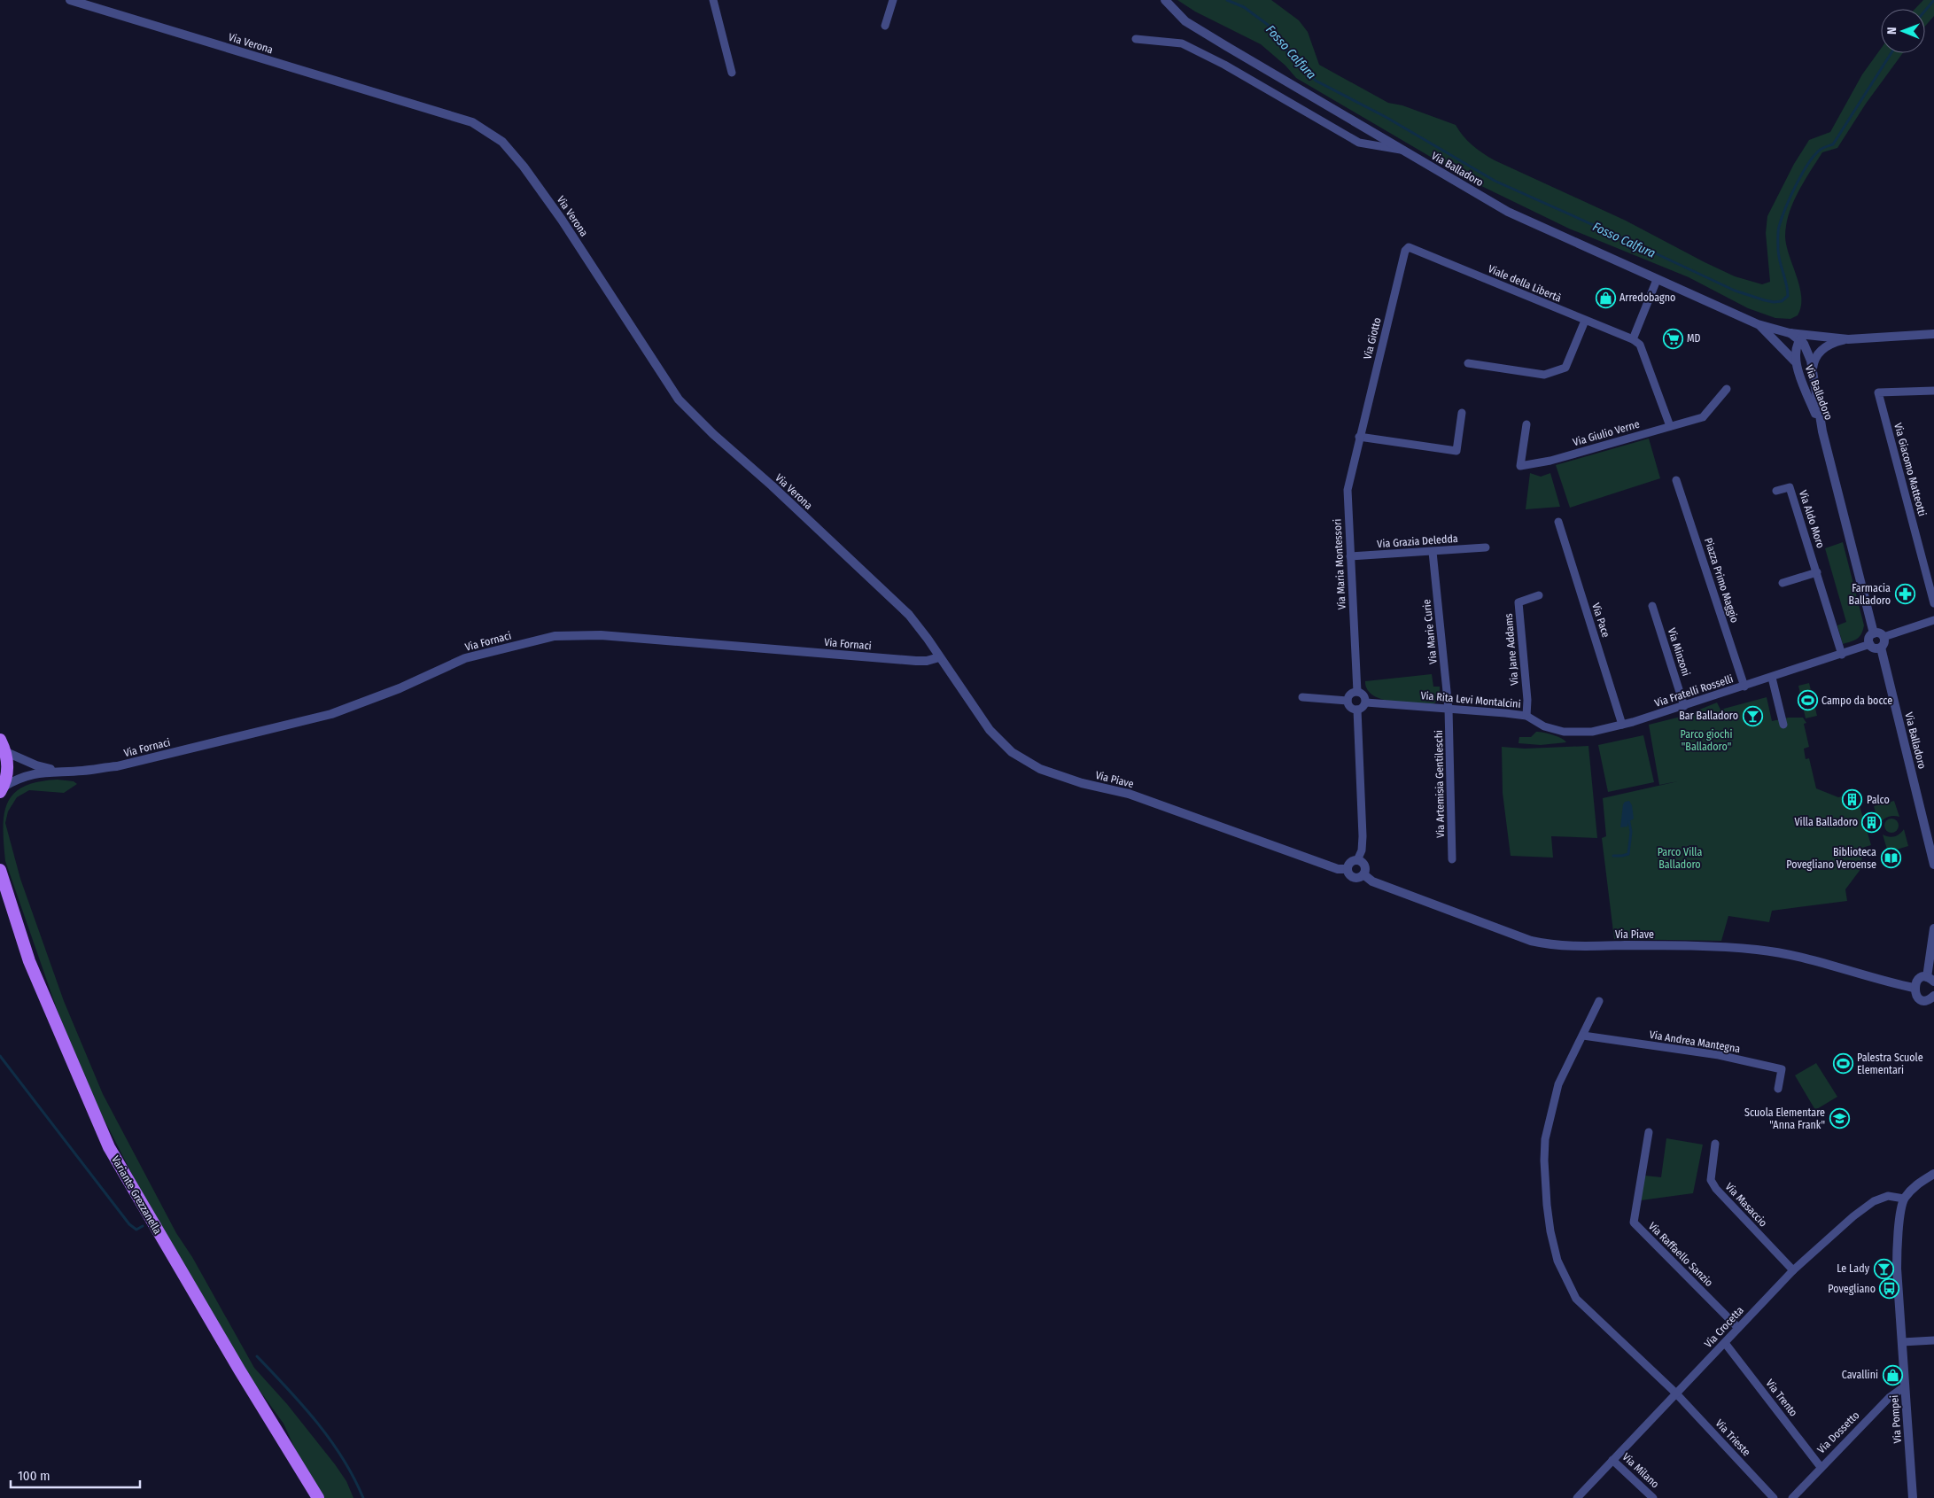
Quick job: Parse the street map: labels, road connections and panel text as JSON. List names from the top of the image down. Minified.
{"streets":{"main road":["Variante Grezzanella"],"street":["Via Verona","Via Balladoro","Viale della Libertà","Via Giotto","Via Giulio Verne","Via Giacomo Matteotti","Via Aldo Moro","Via Grazia Deledda","Via Maria Montessori","Piazza Primo Maggio","Via Pace","Via Marie Curie","Via Fornaci","Via Jane Addams","Via Minzoni","Via Fratelli Rosselli","Via Rita Levi Montalcini","Via Piave","Via Artemisia Gentileschi","Via Andrea Mantegna","Via Masaccio","Via Raffaello Sanzio","Via Crocetta","Via Trento","Via Pompei","Via Dossetto","Via Trieste","Via Milano"]},"crossings":[["Via Verona","Via Piave"],["Via Balladoro","Via Fratelli Rosselli"],["Viale della Libertà","Via Giotto"],["Via Giotto","Via Maria Montessori"],["Via Aldo Moro","Via Fratelli Rosselli"],["Via Grazia Deledda","Via Maria Montessori"],["Via Grazia Deledda","Via Marie Curie"],["Via Maria Montessori","Via Rita Levi Montalcini"],["Piazza Primo Maggio","Via Fratelli Rosselli"],["Via Pace","Via Fratelli Rosselli"],["Via Pace","Via Rita Levi Montalcini"],["Via Marie Curie","Via Rita Levi Montalcini"],["Via Marie Curie","Via Artemisia Gentileschi"],["Via Fornaci","Via Piave"],["Via Jane Addams","Via Rita Levi Montalcini"],["Via Minzoni","Via Fratelli Rosselli"],["Via Fratelli Rosselli","Via Rita Levi Montalcini"],["Via Rita Levi Montalcini","Via Artemisia Gentileschi"],["Via Andrea Mantegna","Via Trieste"],["Via Masaccio","Via Crocetta"],["Via Raffaello Sanzio","Via Crocetta"],["Via Crocetta","Via Trento"],["Via Crocetta","Via Pompei"],["Via Crocetta","Via Trieste"],["Via Crocetta","Via Milano"],["Via Trento","Via Dossetto"],["Via Pompei","Via Dossetto"]],"water":["Fosso Calfura"],"parks":["Parco giochi \"Balladoro\"","Parco Villa Balladoro"],"places":{"shop":["Arredobagno","Cavallini"],"supermarket":["MD"],"pharmacy":["Farmacia Balladoro"],"sports":["Campo da bocce","Palestra Scuole Elementari"],"bar":["Bar Balladoro","Le Lady"],"building":["Palco","Villa Balladoro"],"library":["Biblioteca Povegliano Veroense"],"school or university":["Scuola Elementare \"Anna Frank\""],"bus stop":["Povegliano"]},"scale_bar":"100 m","north":"left"}
